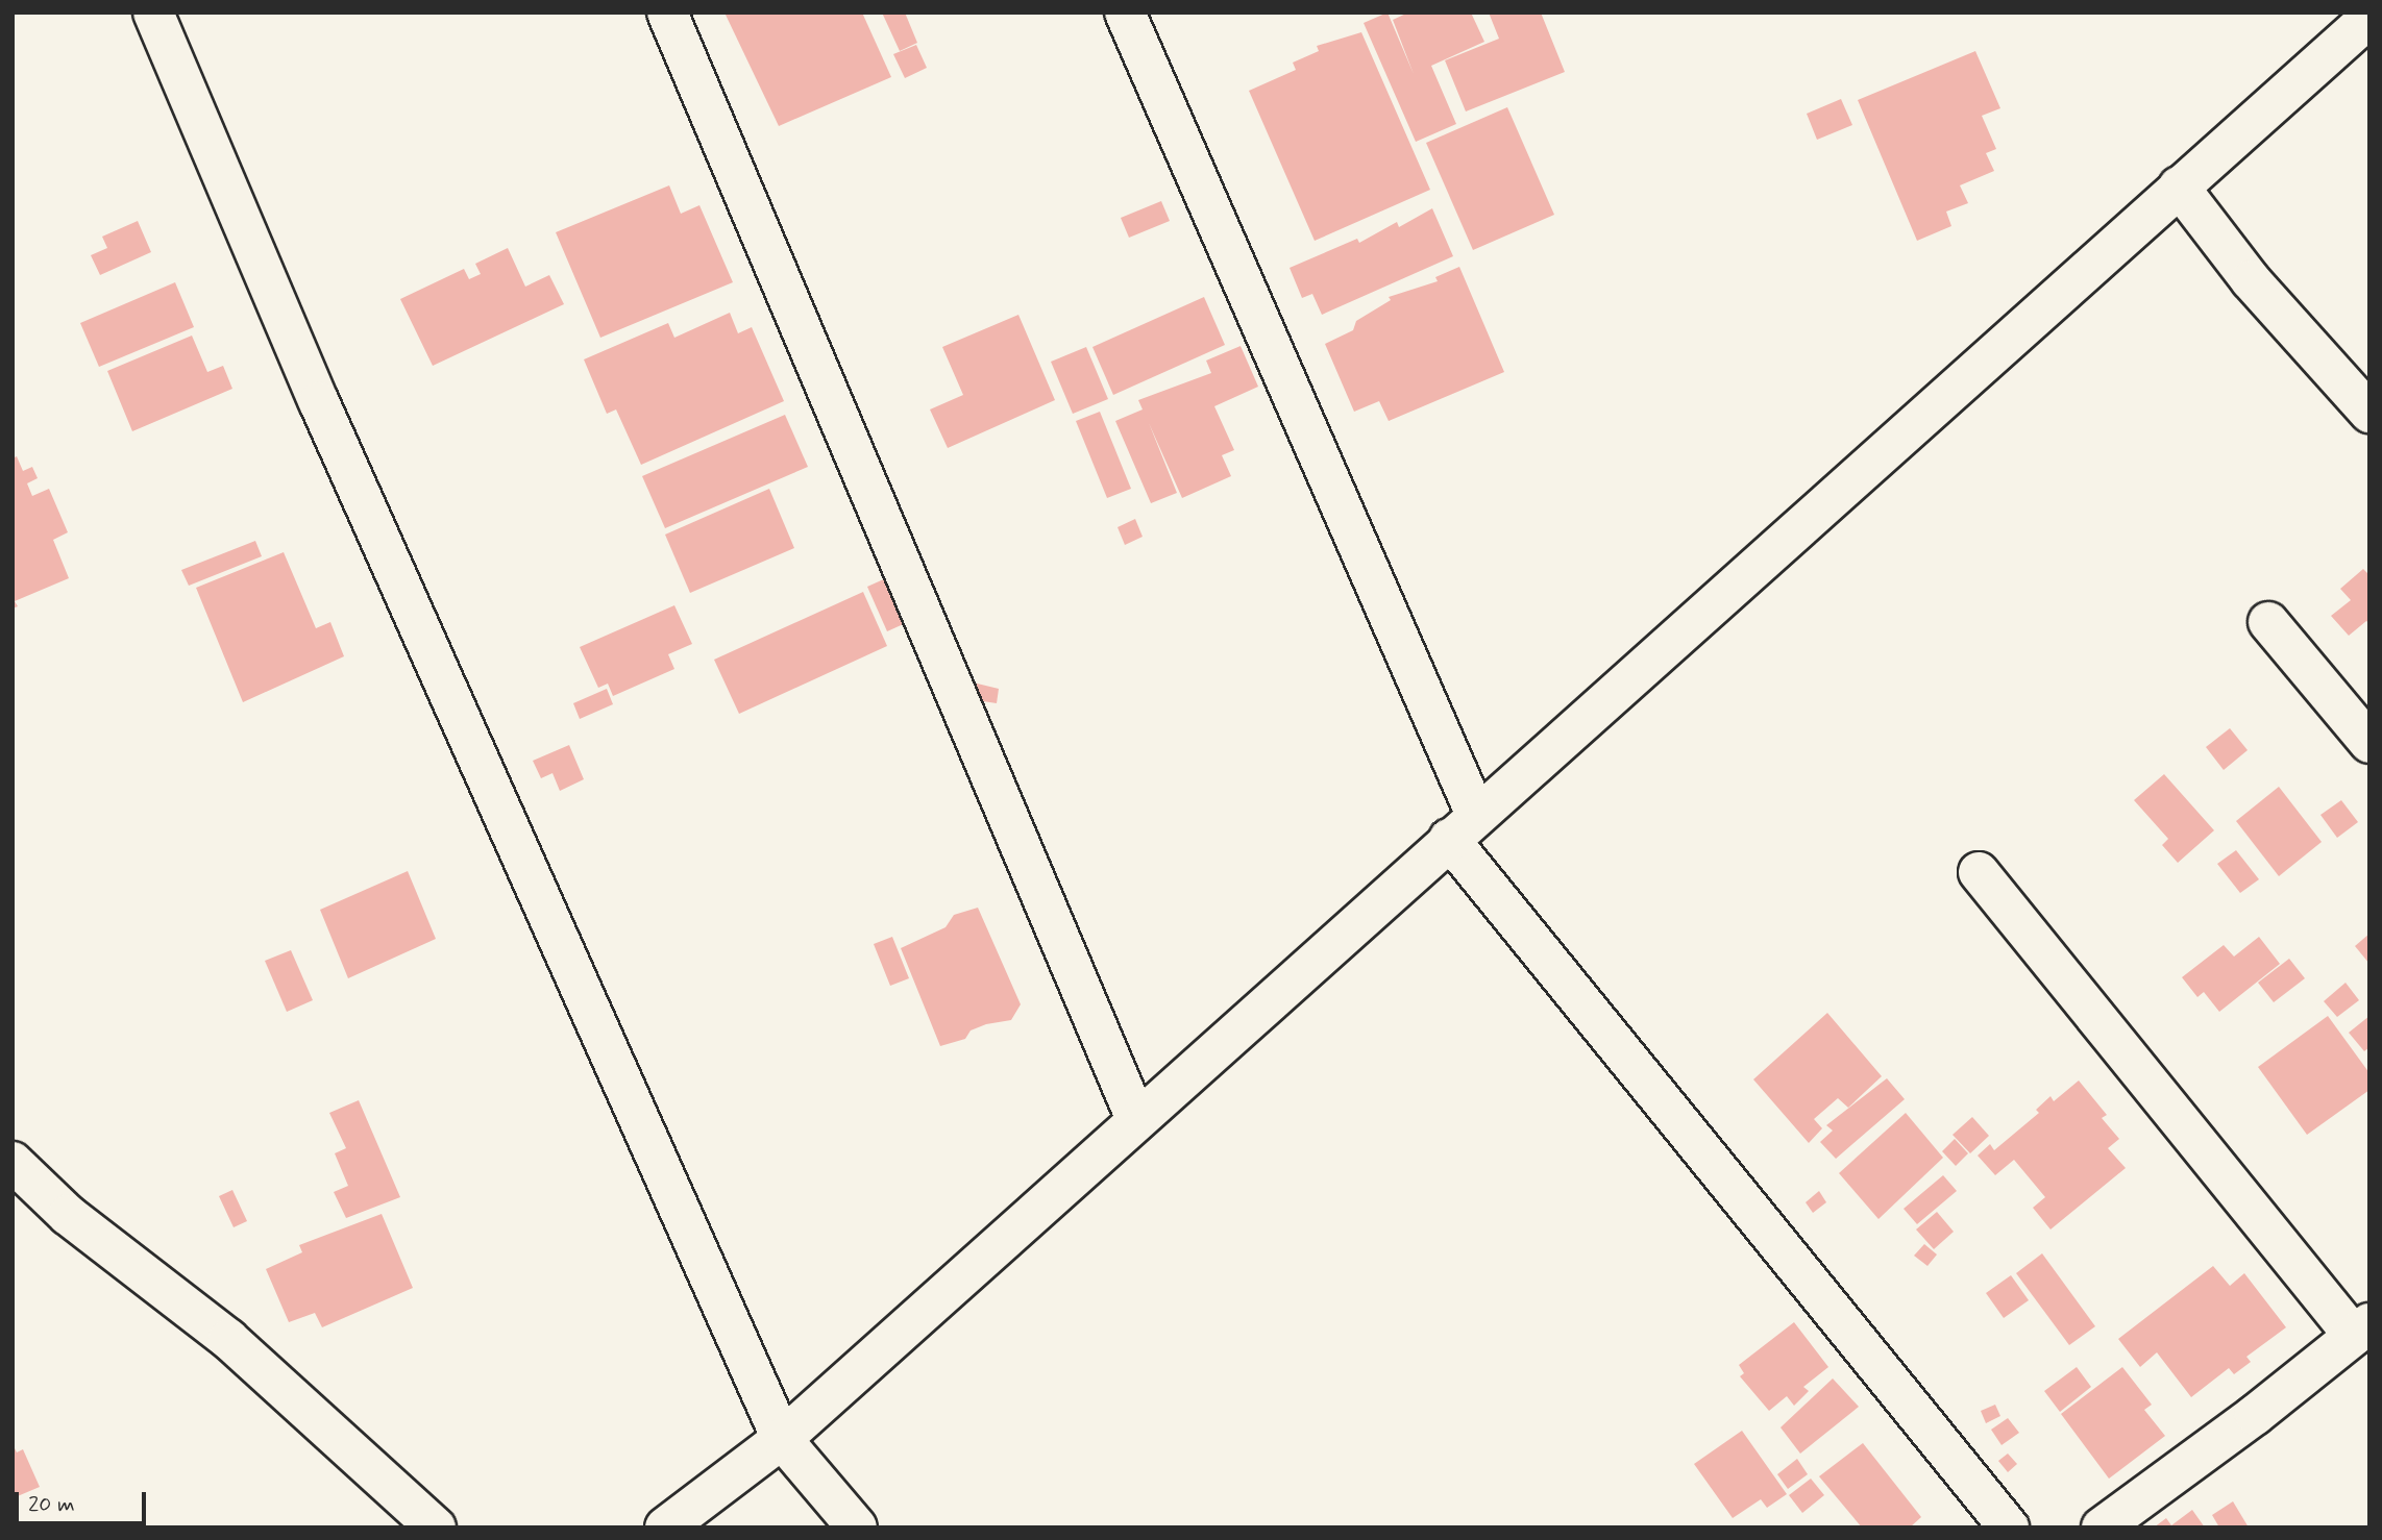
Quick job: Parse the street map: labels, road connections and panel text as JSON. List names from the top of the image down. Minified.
{"scale_bar":"20 m"}
